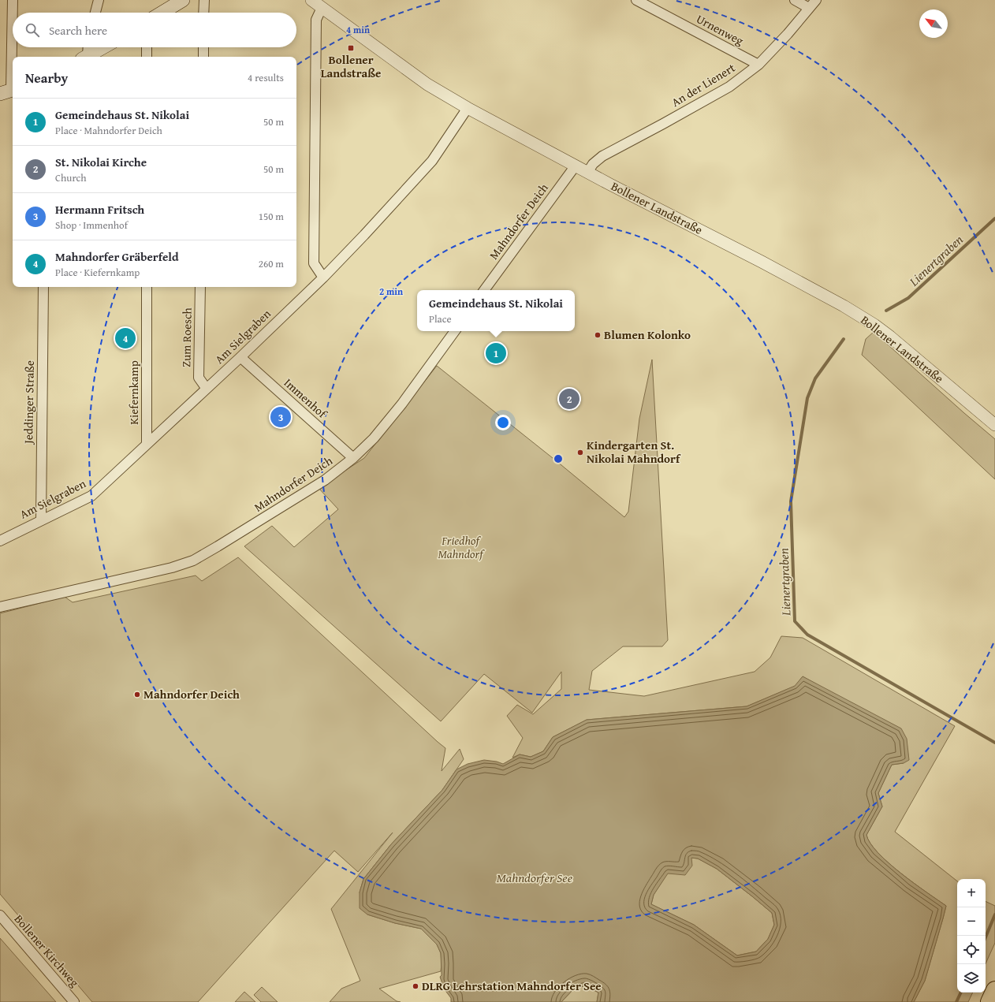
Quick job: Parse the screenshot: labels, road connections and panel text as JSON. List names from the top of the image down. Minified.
{"streets":{"street":["Urnenweg","An der Lienert","Bollener Landstraße","Mahndorfer Deich","Am Sielgraben","Zum Roesch","Kiefernkamp","Immenhof","Jeddinger Straße","Bollener Kirchweg"]},"crossings":[["Urnenweg","An der Lienert"],["An der Lienert","Bollener Landstraße"],["Bollener Landstraße","Mahndorfer Deich"],["Bollener Landstraße","Am Sielgraben"],["Mahndorfer Deich","Immenhof"],["Am Sielgraben","Zum Roesch"],["Am Sielgraben","Kiefernkamp"],["Am Sielgraben","Immenhof"],["Am Sielgraben","Jeddinger Straße"]],"water":["Lienertgraben","Mahndorfer See"],"parks":["Friedhof Mahndorf"],"places":{"transit":["Bollener Landstraße"],"other":["Blumen Kolonko","Kindergarten St. Nikolai Mahndorf","Mahndorfer Deich","DLRG Lehrstation Mahndorfer See"]},"north":"top left","page":{"search":"Search here","heading":["Nearby","4 results"],"list":[{"mark":"1","name":"Gemeindehaus St. Nikolai","note":"Place · Mahndorfer Deich","value":"50 m"},{"mark":"2","name":"St. Nikolai Kirche","note":"Church","value":"50 m"},{"mark":"3","name":"Hermann Fritsch","note":"Shop · Immenhof","value":"150 m"},{"mark":"4","name":"Mahndorfer Gräberfeld","note":"Place · Kiefernkamp","value":"260 m"}],"popup":["Gemeindehaus St. Nikolai","Place"],"pins":["4","1","2","3"],"map_buttons":["+","−"]},"rings":["4 min","2 min"]}
